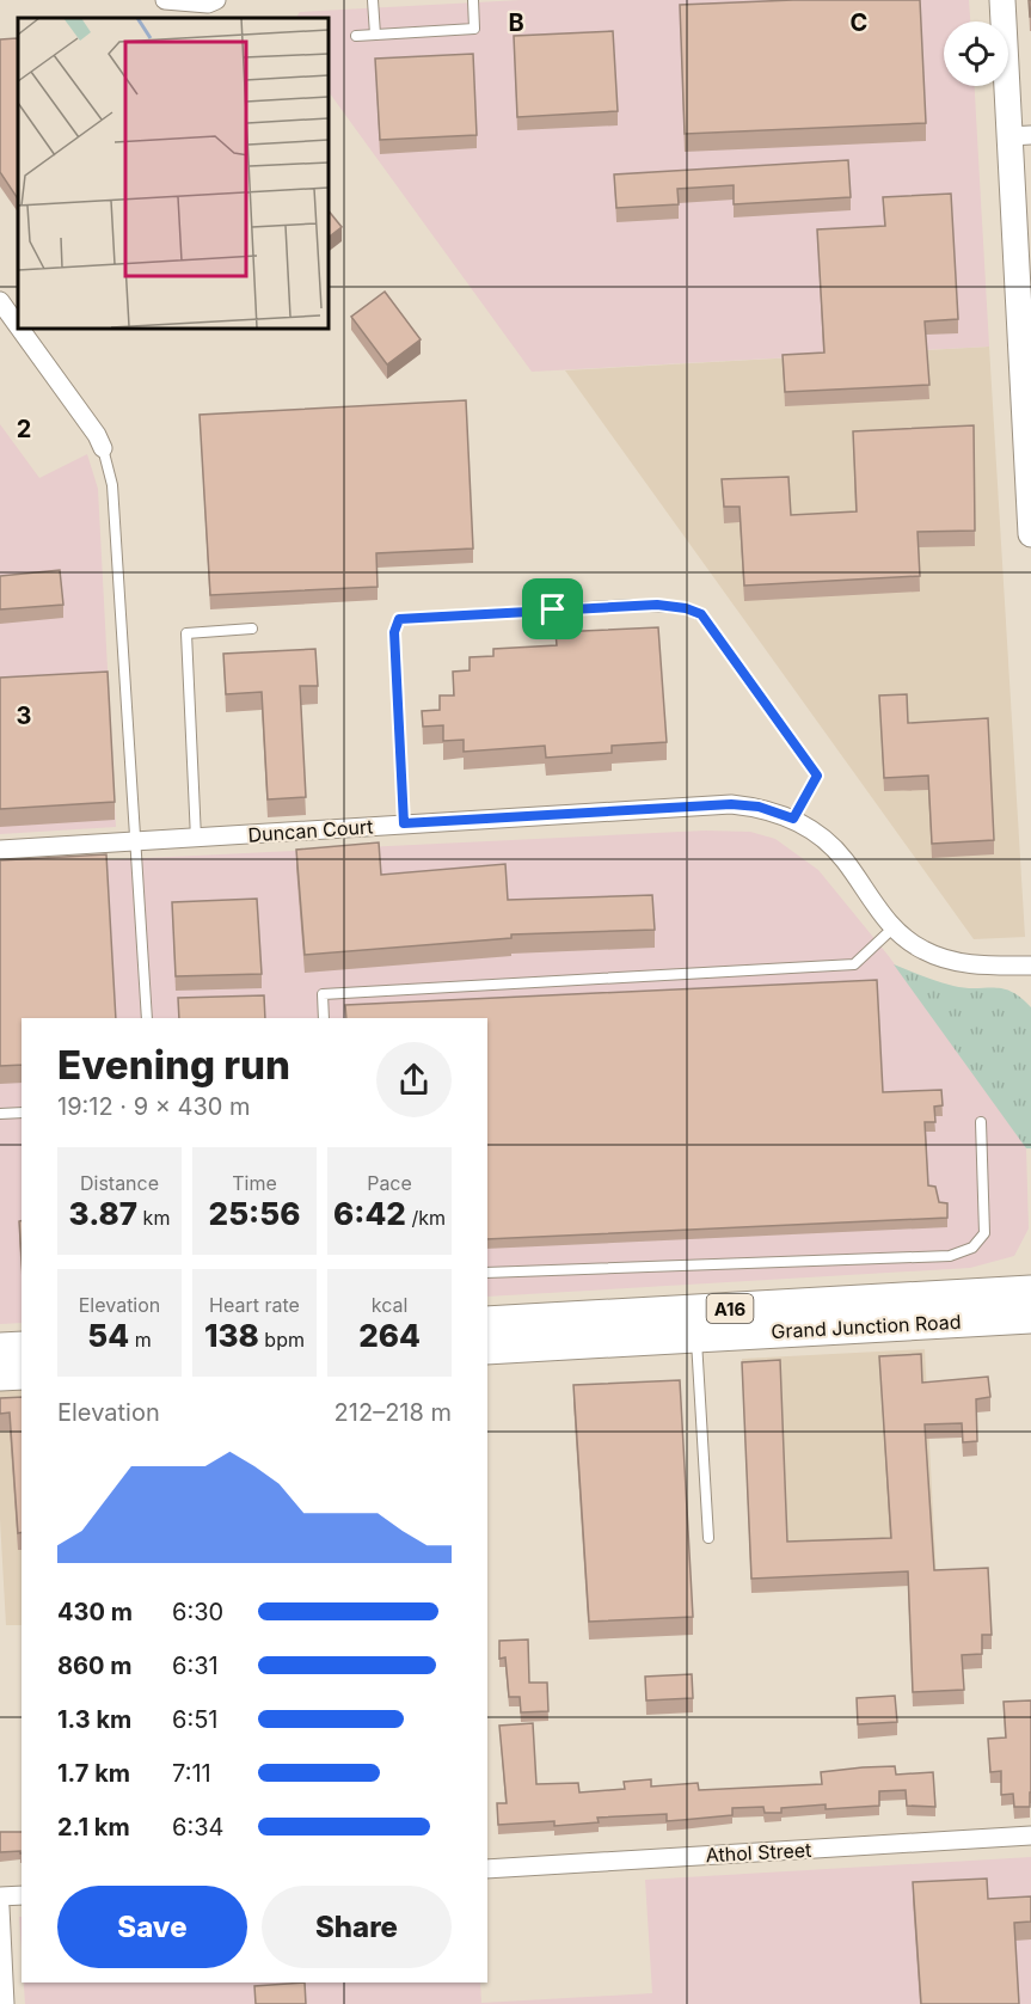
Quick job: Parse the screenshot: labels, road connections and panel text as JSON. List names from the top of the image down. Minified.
{"streets":{"highway":["A16","Grand Junction Road"],"street":["Duncan Court","Athol Street"]},"page":{"heading":["Evening run","19:12 · 9 × 430 m"],"stats":[["Distance","3.87 km"],["Time","25:56"],["Pace","6:42 /km"],["Elevation","54 m"],["Heart rate","138 bpm"],["kcal","264"]],"chart":["Elevation","212–218 m"],"list":[{"name":"430 m","note":"6:30"},{"name":"860 m","note":"6:31"},{"name":"1.3 km","note":"6:51"},{"name":"1.7 km","note":"7:11"},{"name":"2.1 km","note":"6:34"}],"buttons":["Save","Share"]},"grid":{"columns":["B","C"],"rows":["2","3"]}}
